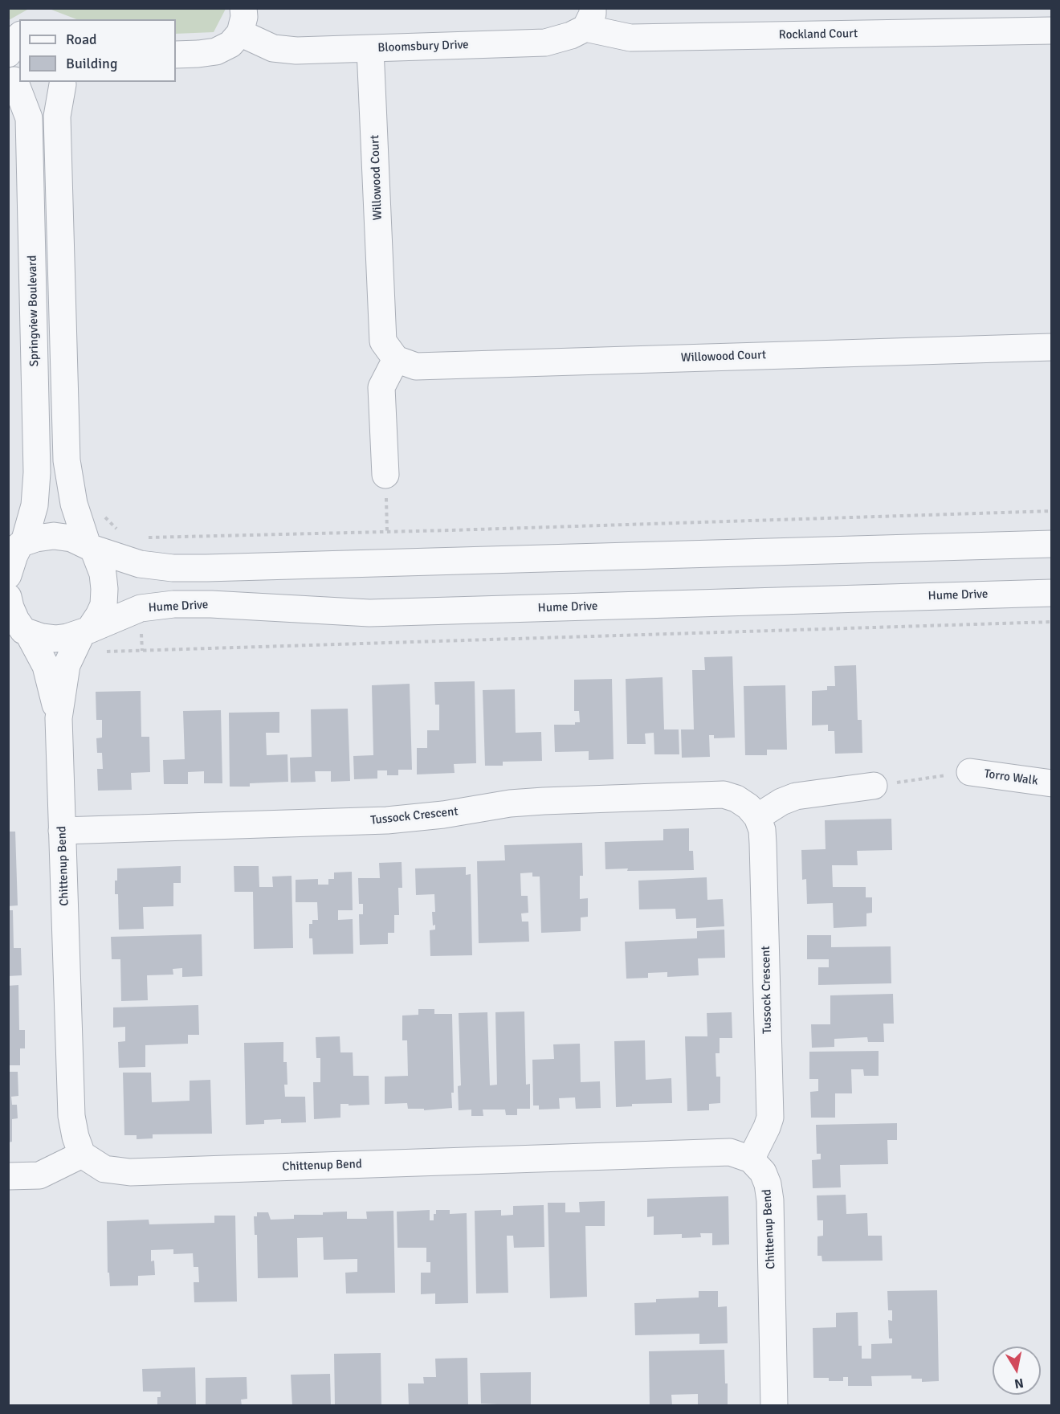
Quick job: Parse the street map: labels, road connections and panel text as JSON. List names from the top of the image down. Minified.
{"streets":{"street":["Rockland Court","Bloomsbury Drive","Willowood Court","Springview Boulevard","Hume Drive","Torro Walk","Tussock Crescent","Chittenup Bend"]},"crossings":[["Rockland Court","Bloomsbury Drive"],["Bloomsbury Drive","Willowood Court"],["Hume Drive","Chittenup Bend"],["Tussock Crescent","Chittenup Bend"]],"legend":["Road","Building"],"north":"bottom"}
